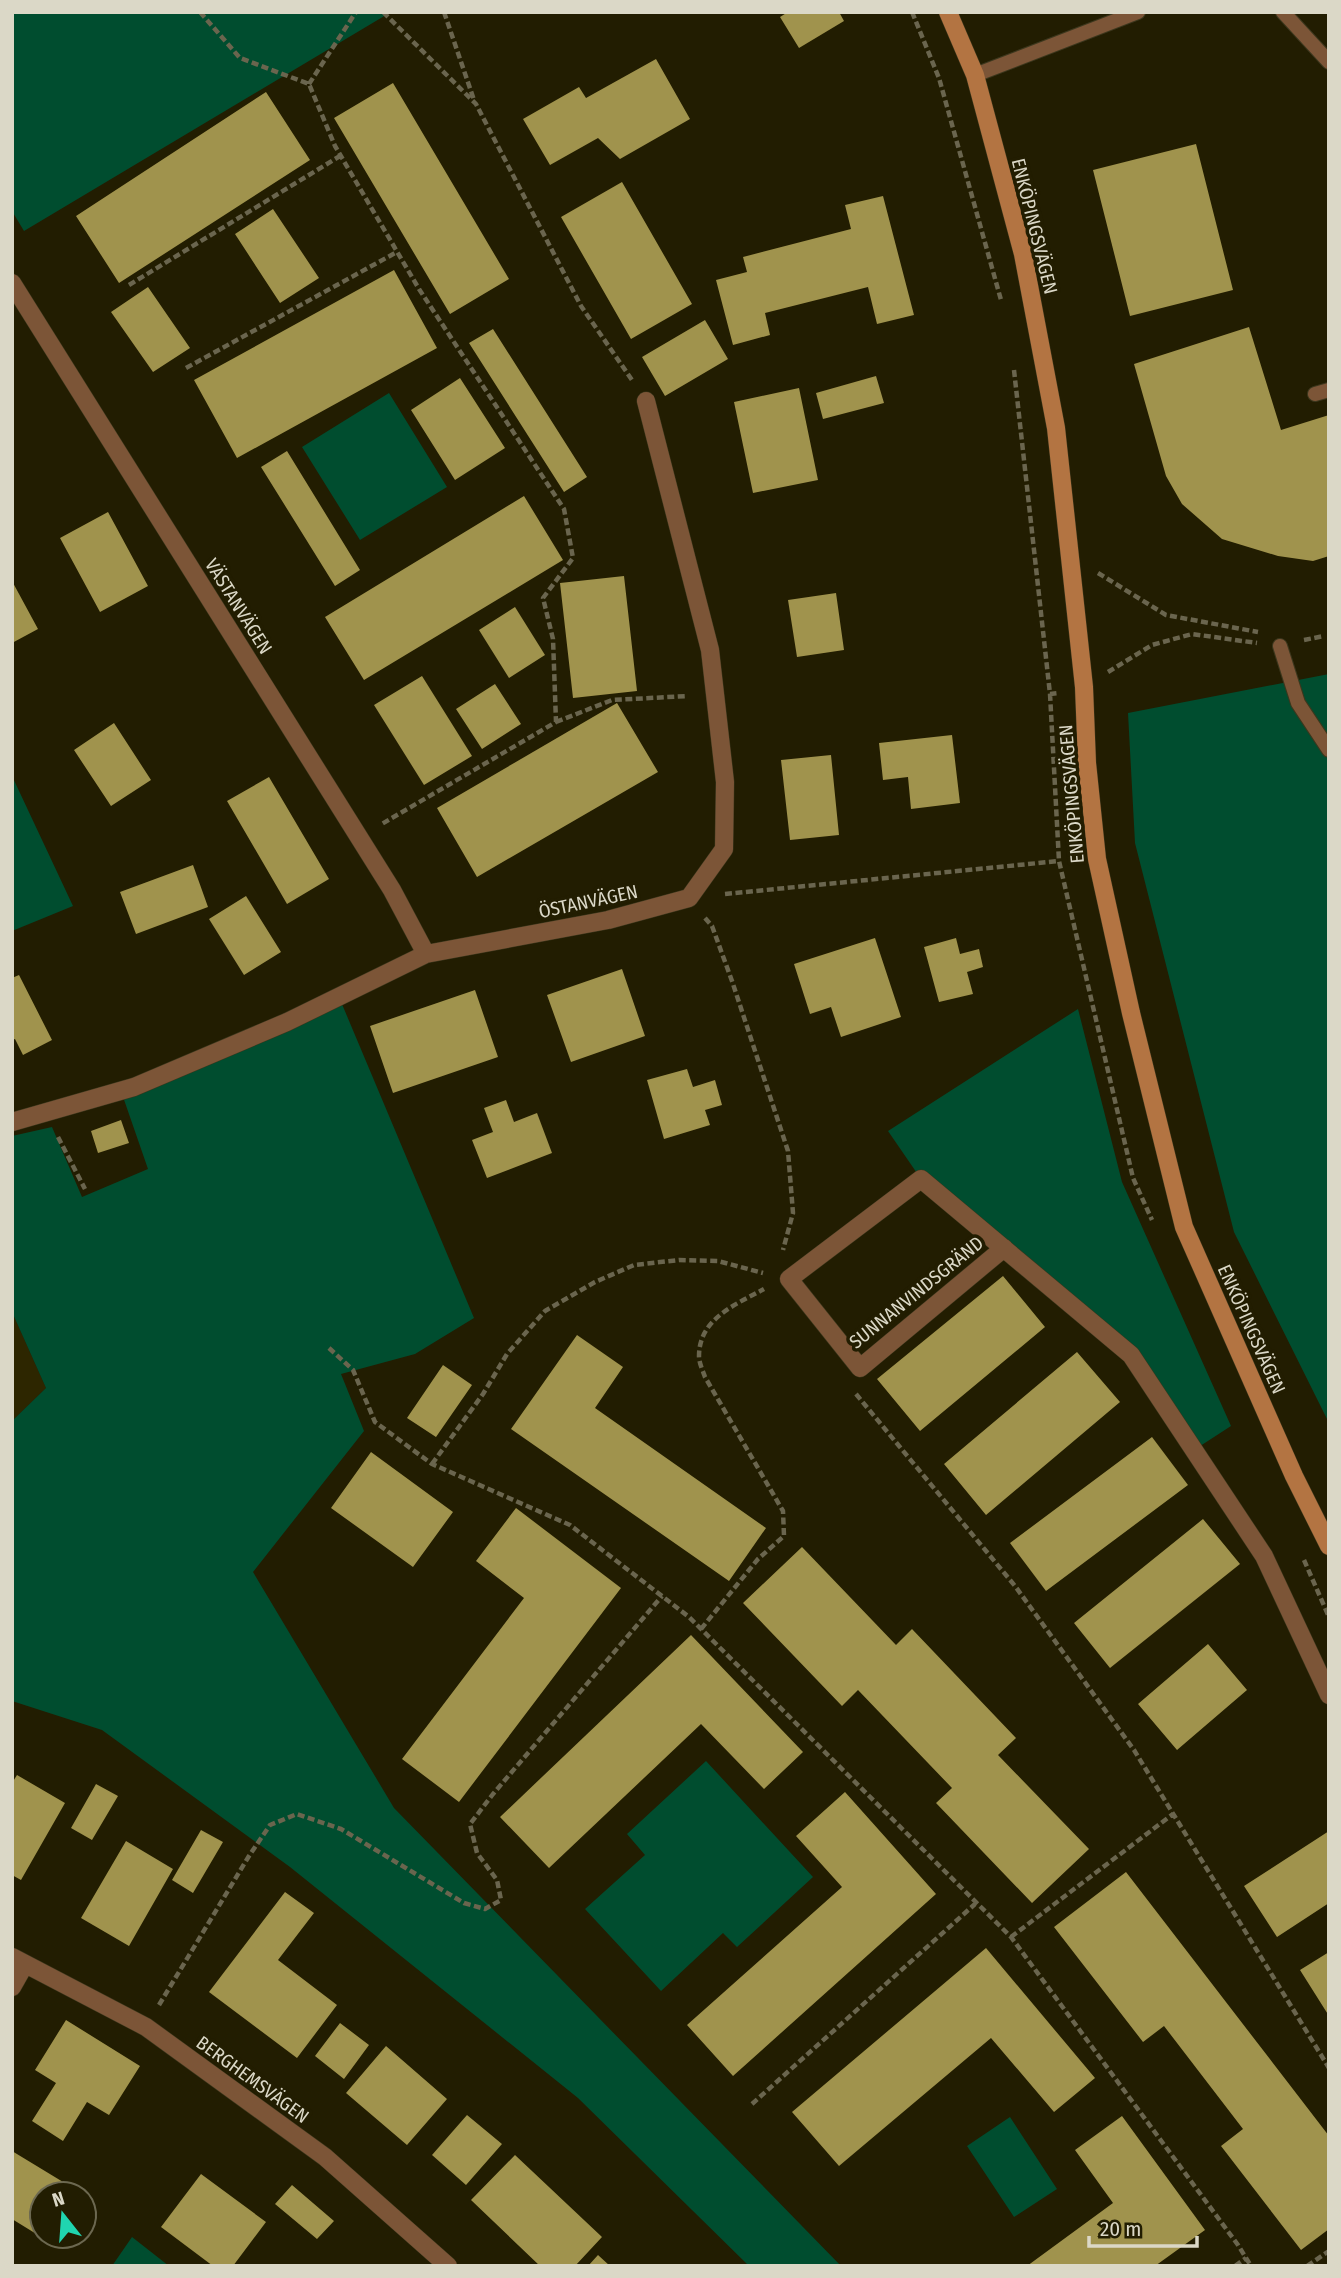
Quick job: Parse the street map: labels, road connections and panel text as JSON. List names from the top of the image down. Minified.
{"streets":{"street":["ENKÖPINGSVÄGEN","VÄSTANVÄGEN","ÖSTANVÄGEN","SUNNANVINDSGRÄND","BERGHEMSVÄGEN"]},"crossings":[["VÄSTANVÄGEN","ÖSTANVÄGEN"]],"scale_bar":"20 m","north":"top"}
